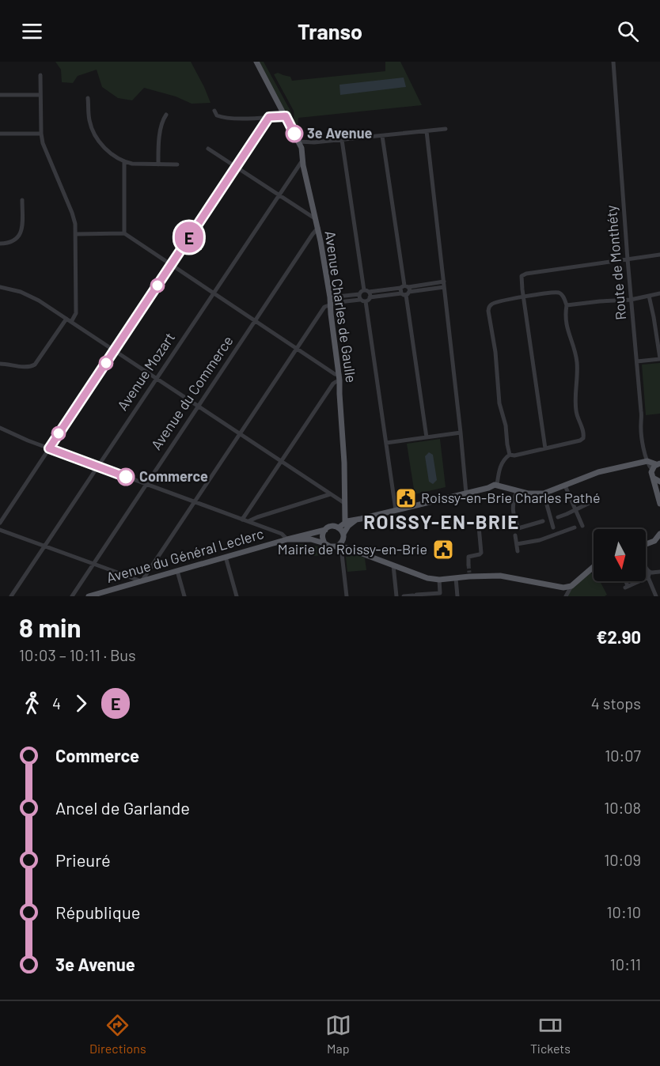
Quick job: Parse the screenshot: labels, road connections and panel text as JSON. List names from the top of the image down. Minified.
{"streets":{"main road":["Avenue Charles de Gaulle","Avenue du Général Leclerc"],"street":["Route de Monthéty","Avenue Mozart","Avenue du Commerce"]},"crossings":[["Avenue Charles de Gaulle","Avenue Mozart"],["Avenue Charles de Gaulle","Avenue du Commerce"]],"districts":["ROISSY-EN-BRIE"],"places":{"other":["3e Avenue","Commerce"],"public building":["Roissy-en-Brie Charles Pathé","Mairie de Roissy-en-Brie"]},"lines":["bus line E"],"north":"bottom","page":{"header":"Transo","on_map":"E","heading":["8 min","10:03 – 10:11 · Bus","€2.90"],"legs":["4","E","4 stops"],"list":[{"name":"Commerce","value":"10:07"},{"name":"Ancel de Garlande","value":"10:08"},{"name":"Prieuré","value":"10:09"},{"name":"République","value":"10:10"},{"name":"3e Avenue","value":"10:11"}],"tabs":["Directions","Map","Tickets"]}}
